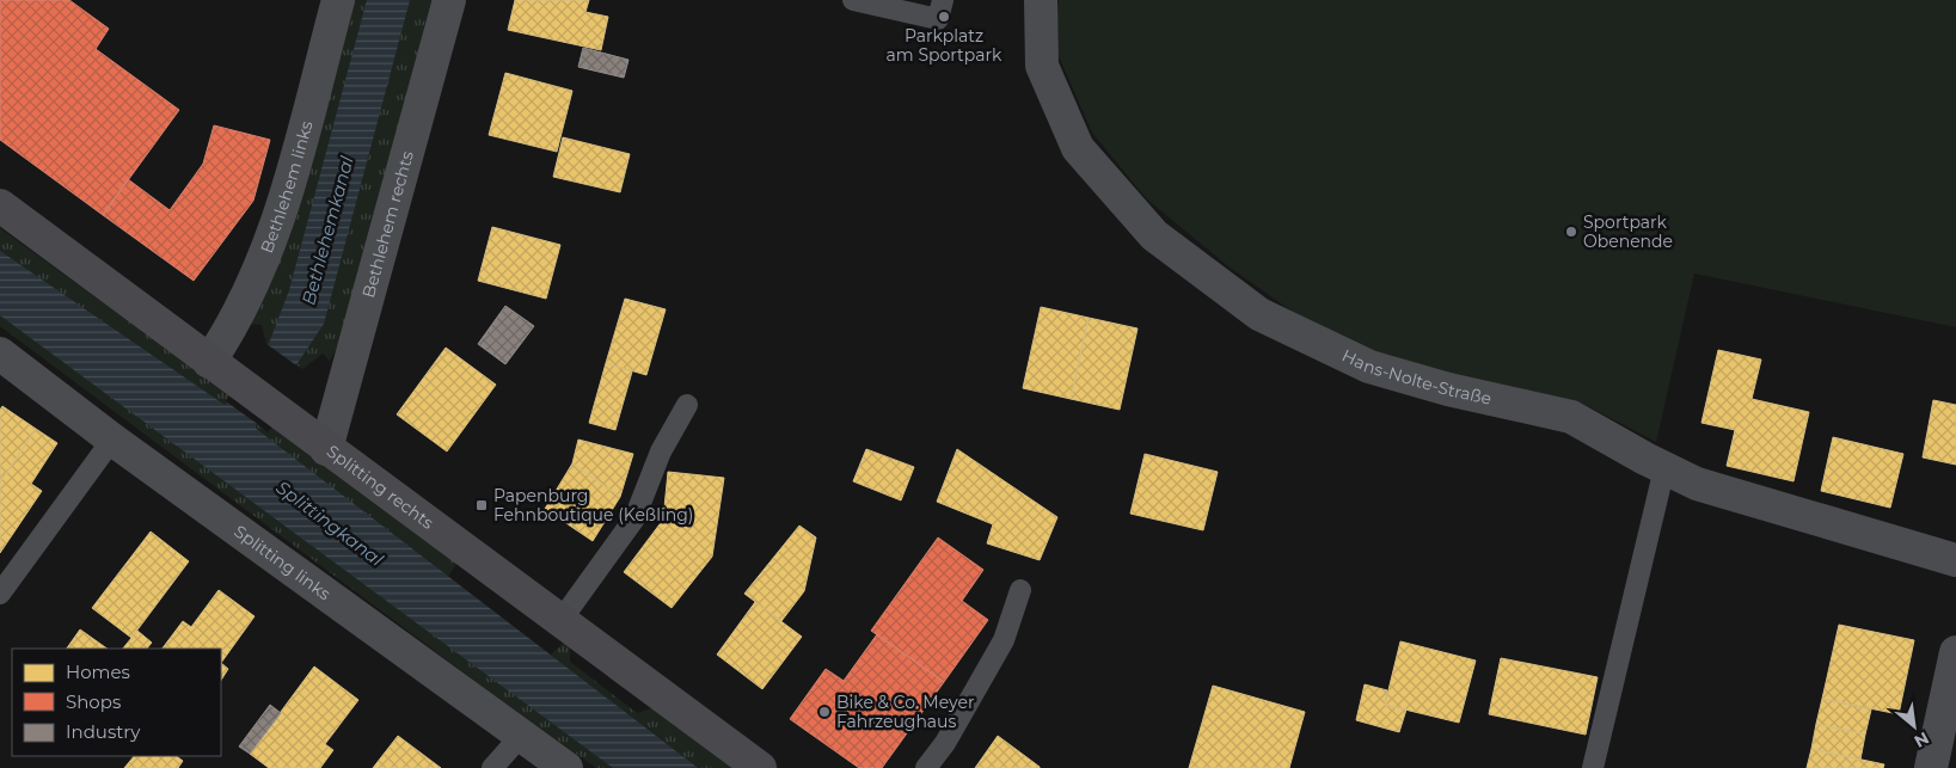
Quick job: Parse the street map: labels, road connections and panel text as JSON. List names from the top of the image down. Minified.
{"streets":{"main road":["Splitting rechts"],"street":["Bethlehem links","Bethlehem rechts","Hans-Nolte-Straße","Splitting links"]},"crossings":[["Bethlehem links","Splitting rechts"],["Bethlehem rechts","Splitting rechts"]],"water":["Bethlehemkanal","Splittingkanal"],"places":{"other":["Parkplatz am Sportpark","Sportpark Obenende","Bike & Co. Meyer Fahrzeughaus"],"transit":["Papenburg Fehnboutique (Keßling)"]},"legend":["Homes","Shops","Industry"],"north":"bottom right"}
